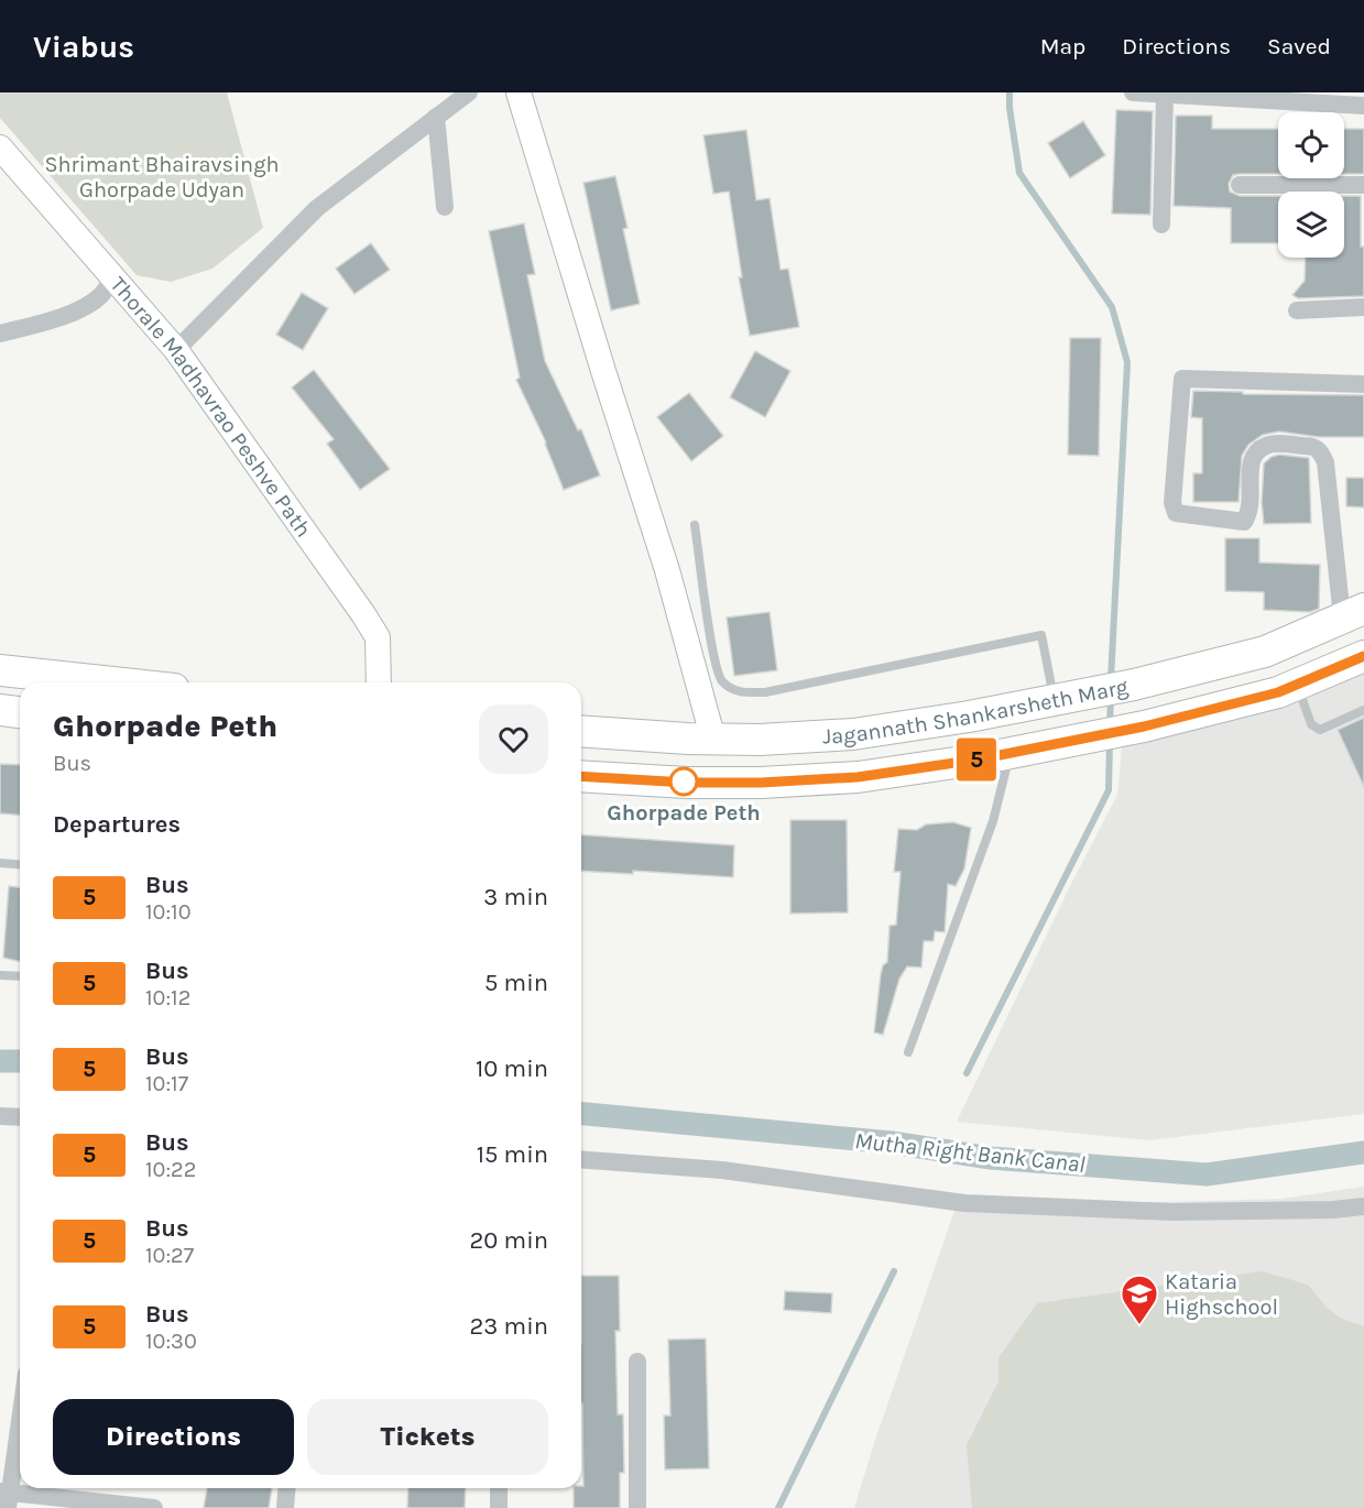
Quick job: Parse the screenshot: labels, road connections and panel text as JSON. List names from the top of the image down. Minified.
{"streets":{"highway":["Jagannath Shankarsheth Marg"],"street":["Thorale Madhavrao Peshve Path"]},"water":["Mutha Right Bank Canal"],"parks":["Shrimant Bhairavsingh Ghorpade Udyan"],"places":{"other":["Ghorpade Peth"],"school or university":["Kataria Highschool"]},"lines":["bus line 5"],"page":{"header":"Viabus","nav":["Map","Directions","Saved"],"on_map":"5","heading":[["Ghorpade Peth","Bus"],"Departures"],"list":[{"mark":"5","name":"Bus","note":"10:10","value":"3 min"},{"mark":"5","name":"Bus","note":"10:12","value":"5 min"},{"mark":"5","name":"Bus","note":"10:17","value":"10 min"},{"mark":"5","name":"Bus","note":"10:22","value":"15 min"},{"mark":"5","name":"Bus","note":"10:27","value":"20 min"},{"mark":"5","name":"Bus","note":"10:30","value":"23 min"}],"buttons":["Directions","Tickets"]}}
